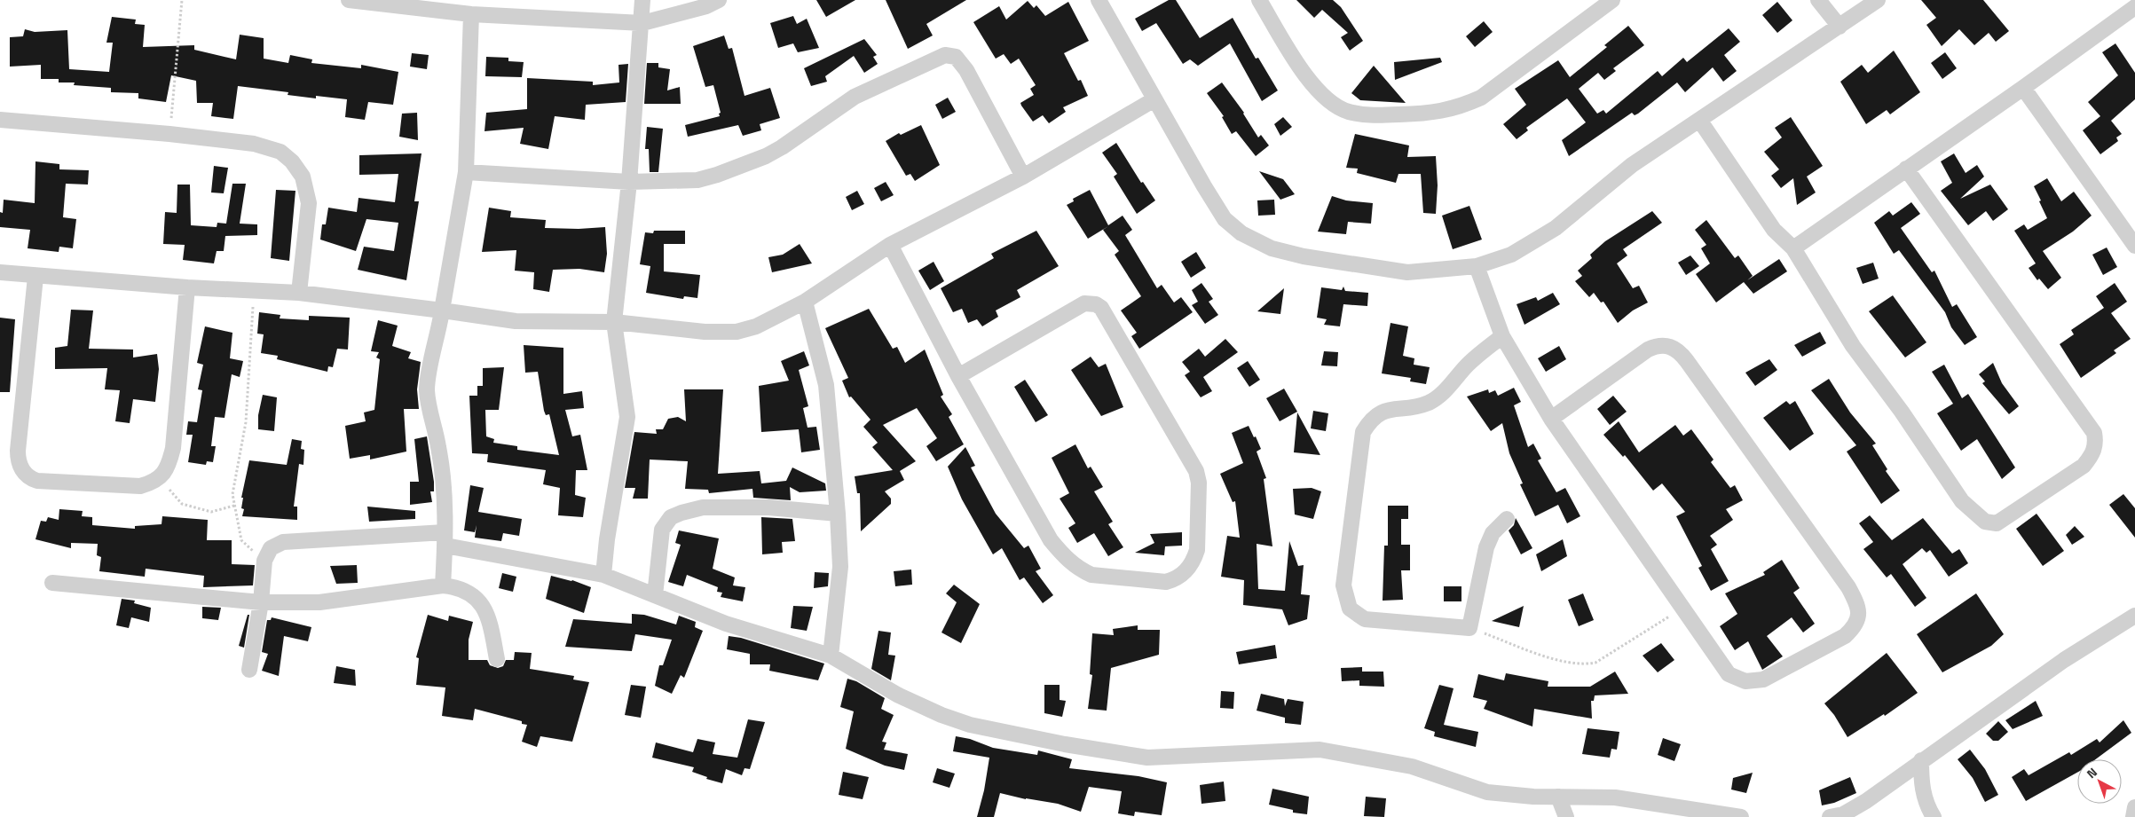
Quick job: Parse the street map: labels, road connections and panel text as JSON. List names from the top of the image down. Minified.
{"north":"top left"}
